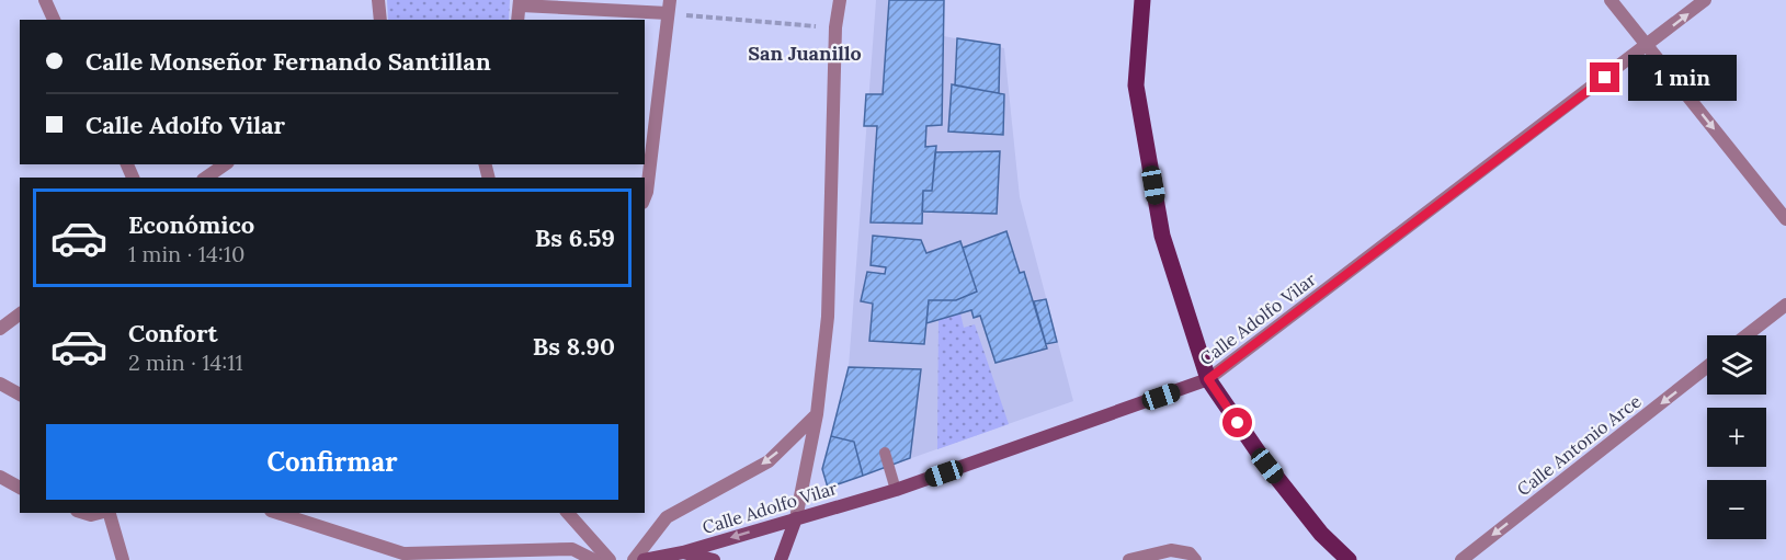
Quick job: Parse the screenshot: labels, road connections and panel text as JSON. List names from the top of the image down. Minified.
{"streets":{"main road":["Calle Adolfo Vilar"],"street":["Calle Antonio Arce"]},"one_way":["Calle Antonio Arce"],"districts":["San Juanillo"],"page":{"banner":["Calle Monseñor Fernando Santillan","Calle Adolfo Vilar"],"bubble":"1 min","list":[{"name":"Económico","note":"1 min · 14:10","value":"Bs 6.59"},{"name":"Confort","note":"2 min · 14:11","value":"Bs 8.90"}],"map_buttons":["+","−"],"buttons":"Confirmar"}}
